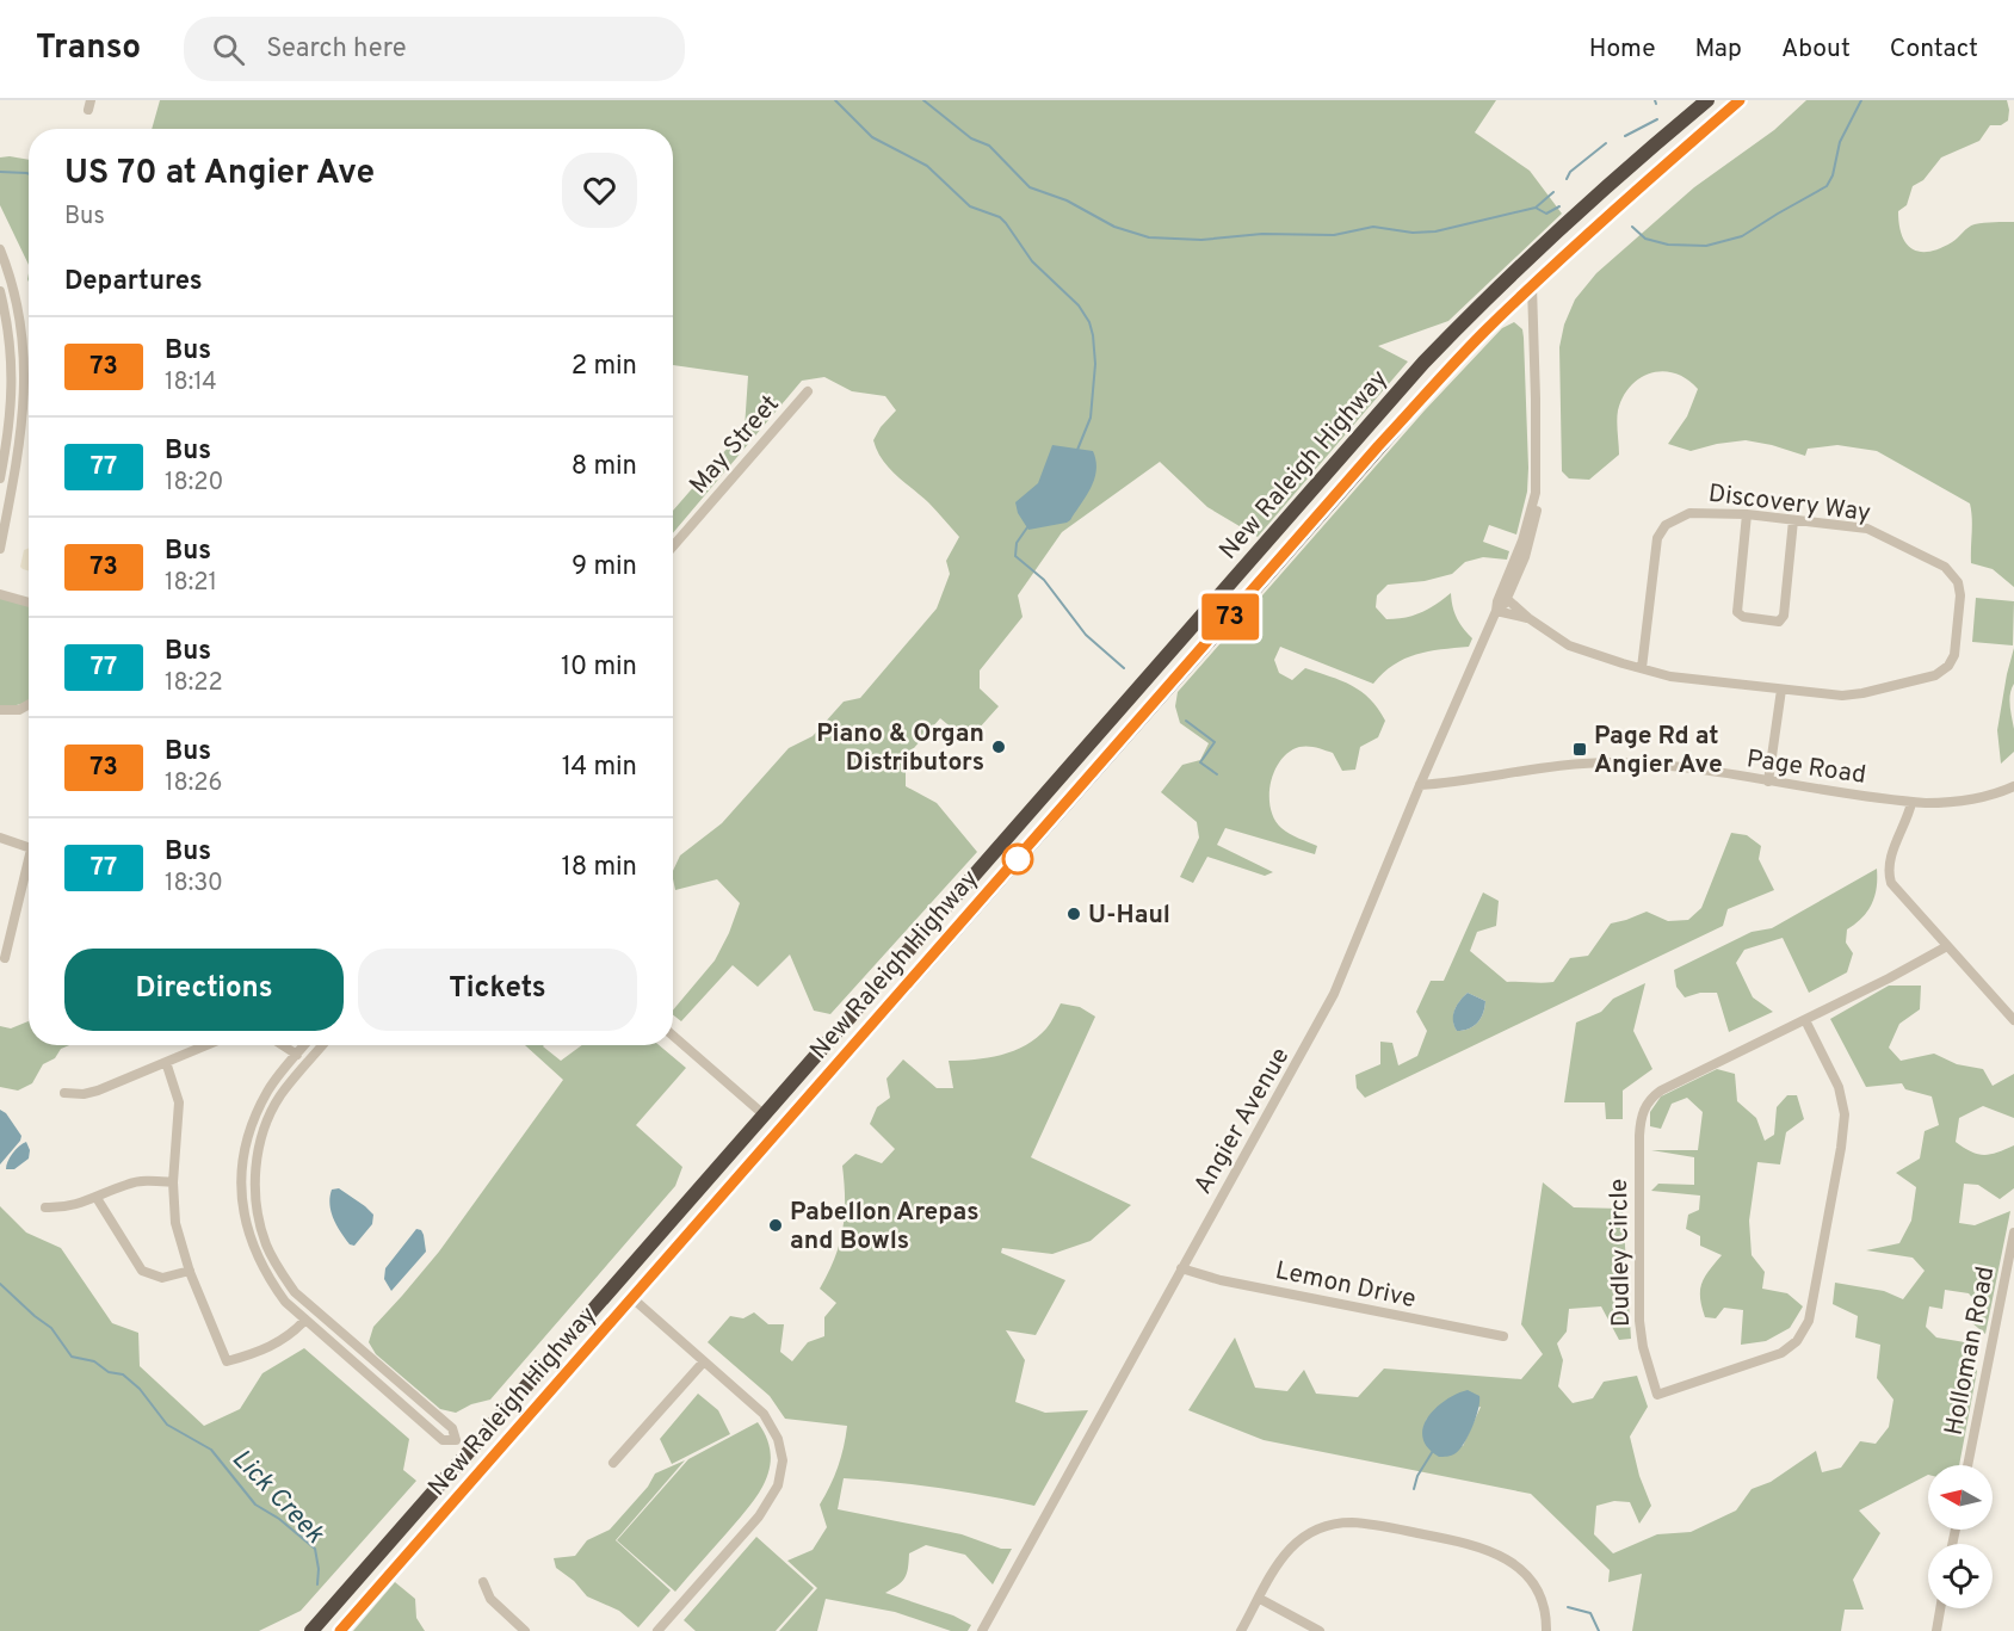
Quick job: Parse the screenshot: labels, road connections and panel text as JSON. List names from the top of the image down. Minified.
{"streets":{"highway":["New Raleigh Highway"],"street":["May Street","Discovery Way","Page Road","Angier Avenue","Dudley Circle","Lemon Drive","Holloman Road"]},"crossings":[["New Raleigh Highway","Angier Avenue"],["Discovery Way","Angier Avenue"],["Page Road","Angier Avenue"],["Angier Avenue","Lemon Drive"]],"water":["Lick Creek"],"places":{"other":["Piano & Organ Distributors","U-Haul","Pabellon Arepas and Bowls"],"transit":["Page Rd at Angier Ave"]},"lines":["bus line 73"],"north":"left","page":{"header":"Transo","search":"Search here","nav":["Home","Map","About","Contact"],"on_map":"73","heading":[["US 70 at Angier Ave","Bus"],"Departures"],"list":[{"mark":"73","name":"Bus","note":"18:14","value":"2 min"},{"mark":"77","name":"Bus","note":"18:20","value":"8 min"},{"mark":"73","name":"Bus","note":"18:21","value":"9 min"},{"mark":"77","name":"Bus","note":"18:22","value":"10 min"},{"mark":"73","name":"Bus","note":"18:26","value":"14 min"},{"mark":"77","name":"Bus","note":"18:30","value":"18 min"}],"buttons":["Directions","Tickets"]}}
